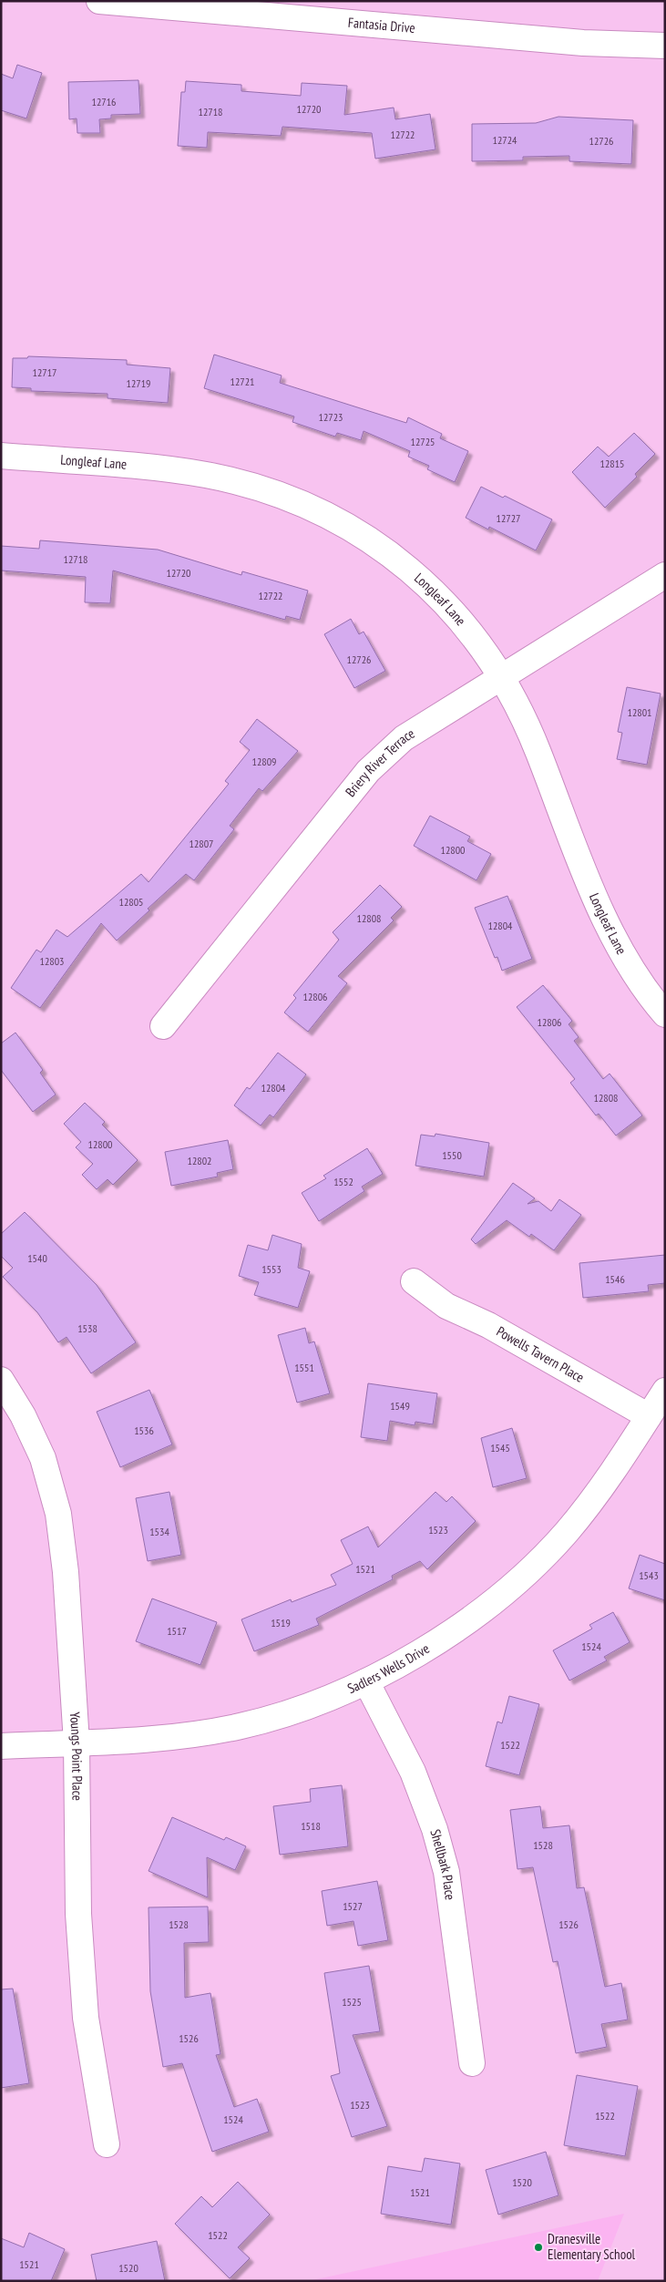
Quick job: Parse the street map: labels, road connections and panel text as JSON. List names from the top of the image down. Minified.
{"streets":{"street":["Fantasia Drive","Longleaf Lane","Briery River Terrace","Powells Tavern Place","Sadlers Wells Drive","Youngs Point Place","Shellbark Place"]},"crossings":[["Longleaf Lane","Briery River Terrace"],["Powells Tavern Place","Sadlers Wells Drive"],["Sadlers Wells Drive","Youngs Point Place"],["Sadlers Wells Drive","Shellbark Place"]],"places":["Dranesville Elementary School"],"house_numbers":["12716","12720","12718","12722","12724","12726","12717","12721","12719","12723","12725","12815","12727","12718","12720","12722","12726","12801","12809","12807","12800","12805","12808","12804","12803","12806","12806","12804","12808","12800","1550","12802","1552","1540","1553","1546","1538","1551","1549","1536","1545","1523","1534","1521","1543","1519","1517","1524","1522","1518","1528","1527","1528","1526","1525","1526","1523","1522","1524","1520","1521","1522","1521","1520"]}
